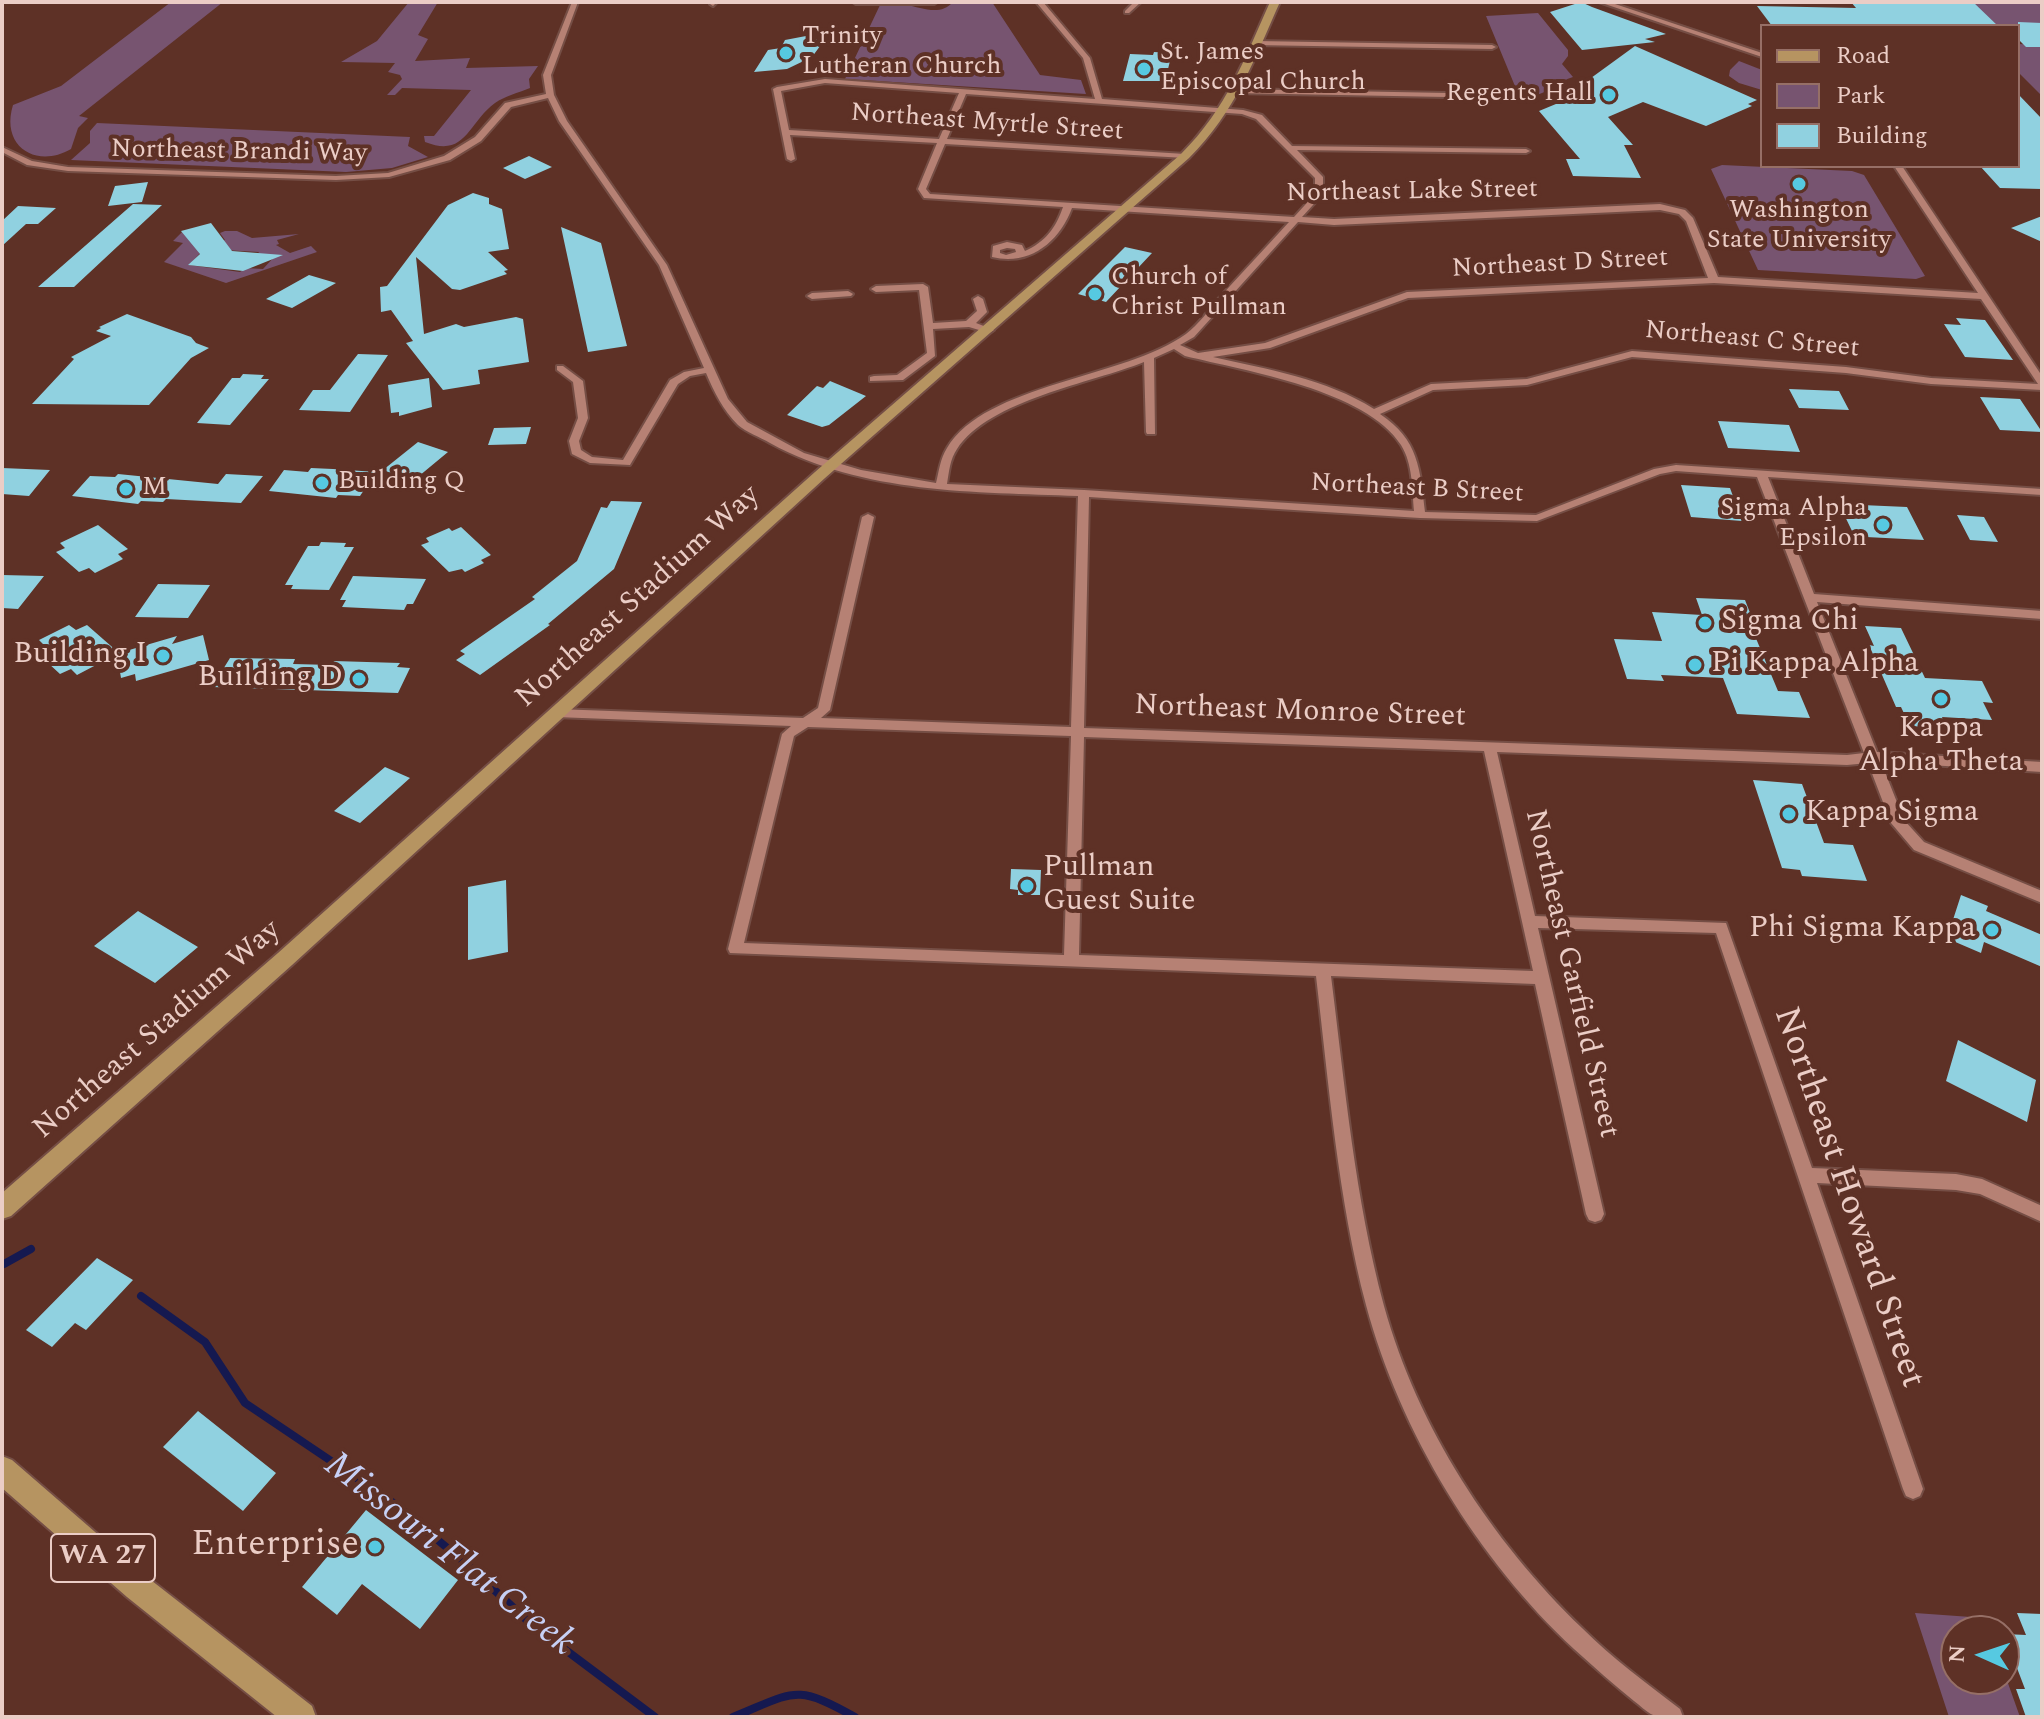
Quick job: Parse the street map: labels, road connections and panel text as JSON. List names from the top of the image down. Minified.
{"streets":{"main road":["Northeast Stadium Way","WA 27"],"street":["Northeast Myrtle Street","Northeast Brandi Way","Northeast Lake Street","Northeast D Street","Northeast C Street","Northeast B Street","Northeast Monroe Street","Northeast Garfield Street","Northeast Howard Street"]},"crossings":[["Northeast Myrtle Street","Northeast Lake Street"],["Northeast Myrtle Street","Northeast Stadium Way"],["Northeast Brandi Way","Northeast B Street"],["Northeast Lake Street","Northeast D Street"],["Northeast Lake Street","Northeast Stadium Way"],["Northeast B Street","Northeast Stadium Way"],["Northeast Stadium Way","Northeast Monroe Street"],["Northeast Monroe Street","Northeast Garfield Street"],["Northeast Garfield Street","Northeast Howard Street"]],"water":["Missouri Flat Creek"],"places":["Trinity Lutheran Church","St. James Episcopal Church","Regents Hall","Washington State University","Church of Christ Pullman","Building Q","M","Sigma Alpha Epsilon","Sigma Chi","Building I","Pi Kappa Alpha","Building D","Kappa Alpha Theta","Kappa Sigma","Pullman Guest Suite","Phi Sigma Kappa","Enterprise"],"legend":["Road","Park","Building"],"north":"left"}
